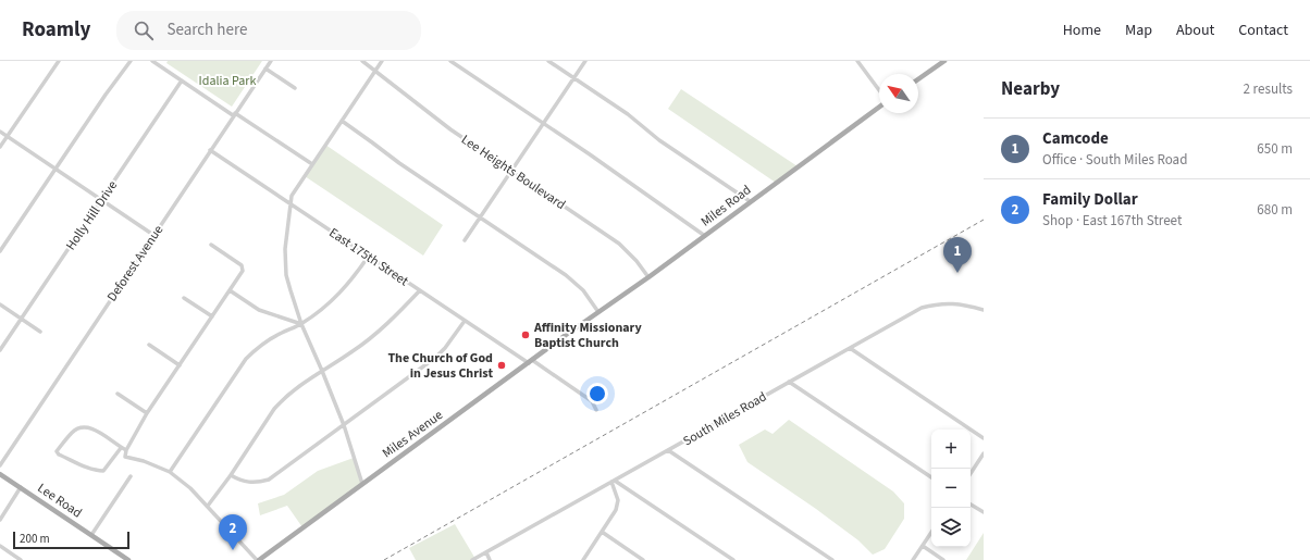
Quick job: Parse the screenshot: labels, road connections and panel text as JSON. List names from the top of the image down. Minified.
{"streets":{"main road":["Miles Road","Miles Avenue","Lee Road"],"street":["Lee Heights Boulevard","Holly Hill Drive","East 175th Street","Deforest Avenue","South Miles Road"]},"crossings":[["Lee Heights Boulevard","Miles Road"],["Miles Road","Miles Avenue"],["East 175th Street","Deforest Avenue"],["East 175th Street","Miles Avenue"]],"parks":["Idalia Park"],"places":["Affinity Missionary Baptist Church","The Church of God in Jesus Christ"],"scale_bar":"200 m","north":"top left","page":{"header":"Roamly","search":"Search here","nav":["Home","Map","About","Contact"],"heading":["Nearby","2 results"],"list":[{"mark":"1","name":"Camcode","note":"Office · South Miles Road","value":"650 m"},{"mark":"2","name":"Family Dollar","note":"Shop · East 167th Street","value":"680 m"}],"pins":["1","2"],"map_buttons":["+","−"],"scale":"200 m"}}
